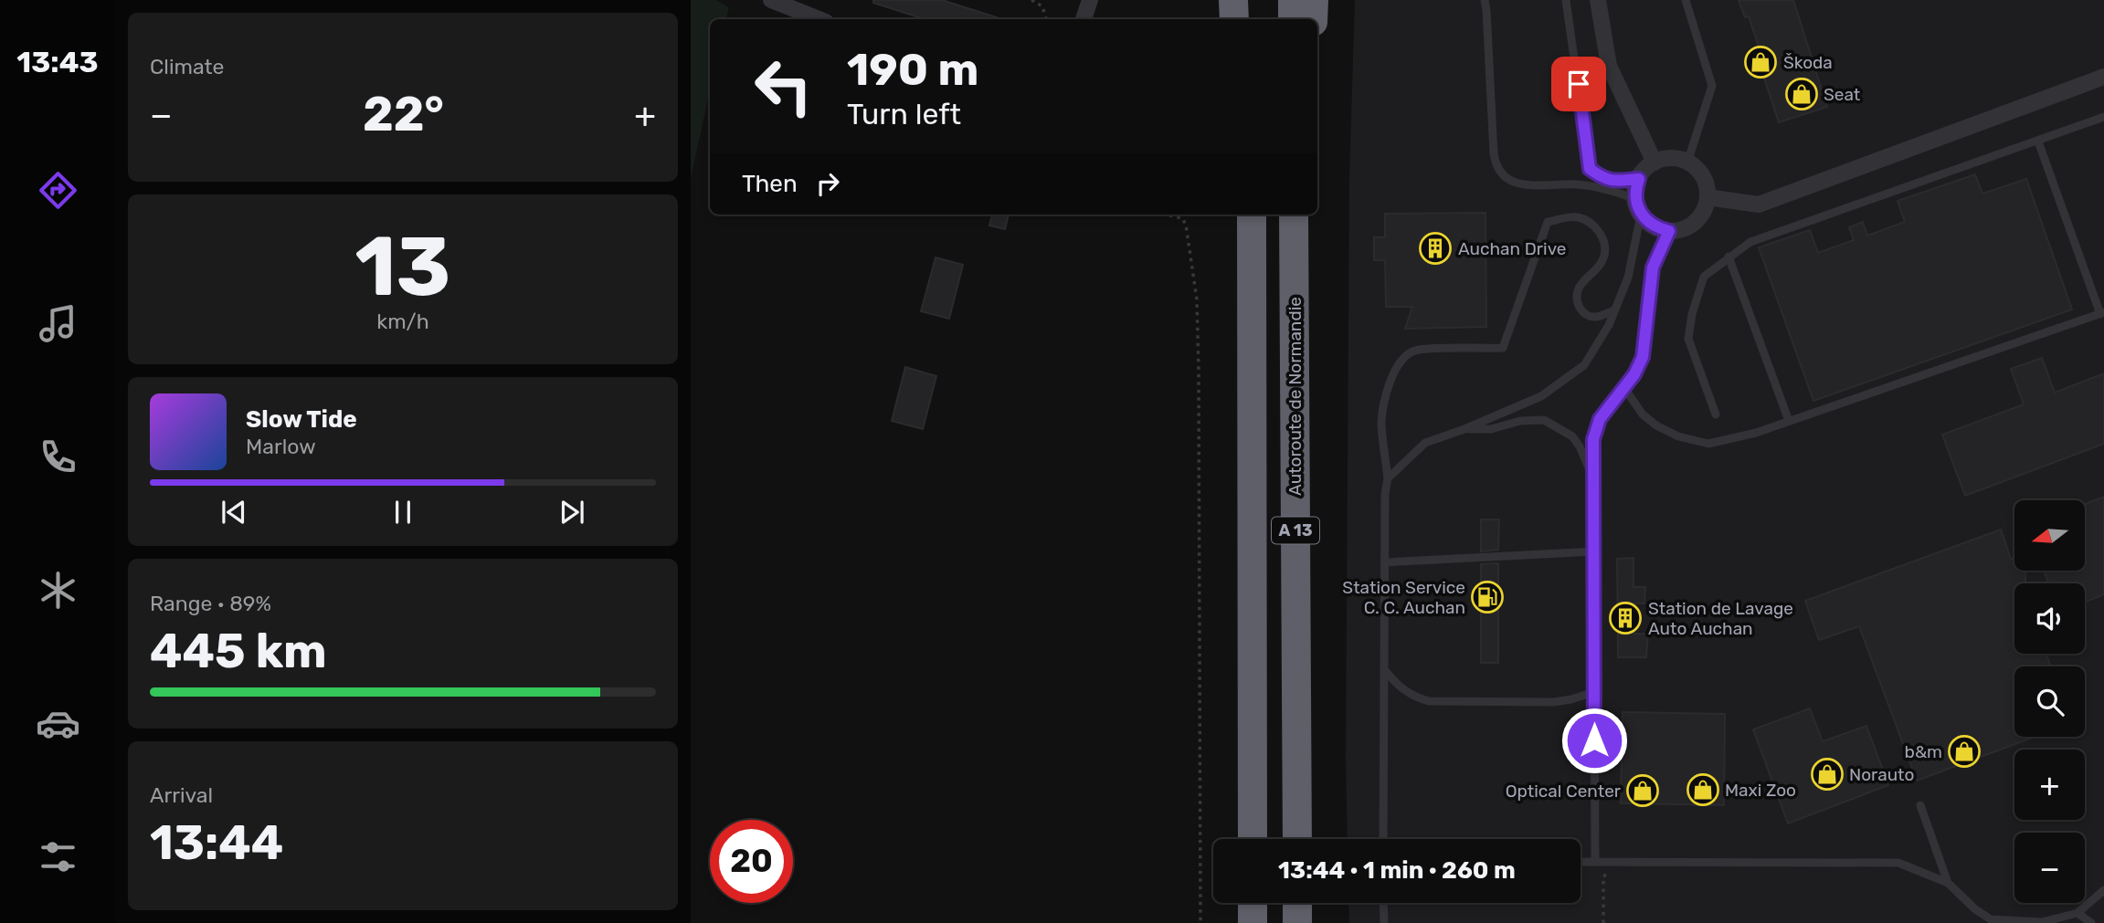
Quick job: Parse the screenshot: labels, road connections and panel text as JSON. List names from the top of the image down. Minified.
{"streets":{"highway":["Autoroute de Normandie","A 13"]},"places":{"shop":["Škoda","Seat","b&m","Norauto","Maxi Zoo","Optical Center"],"building":["Auchan Drive","Station de Lavage Auto Auchan"],"fuel station":["Station Service C. C. Auchan"]},"north":"left","page":{"tabs":"13:43","tile":["Climate",["13","km/h"],["Range · 89%","445 km"],["Arrival","13:44"]],"turn":["190 m","Turn left"],"heat":["−","22°","+"],"then":"Then","song":["Slow Tide","Marlow"],"map_buttons":["+","−"],"limit":"20","trip":"13:44 · 1 min · 260 m"}}
